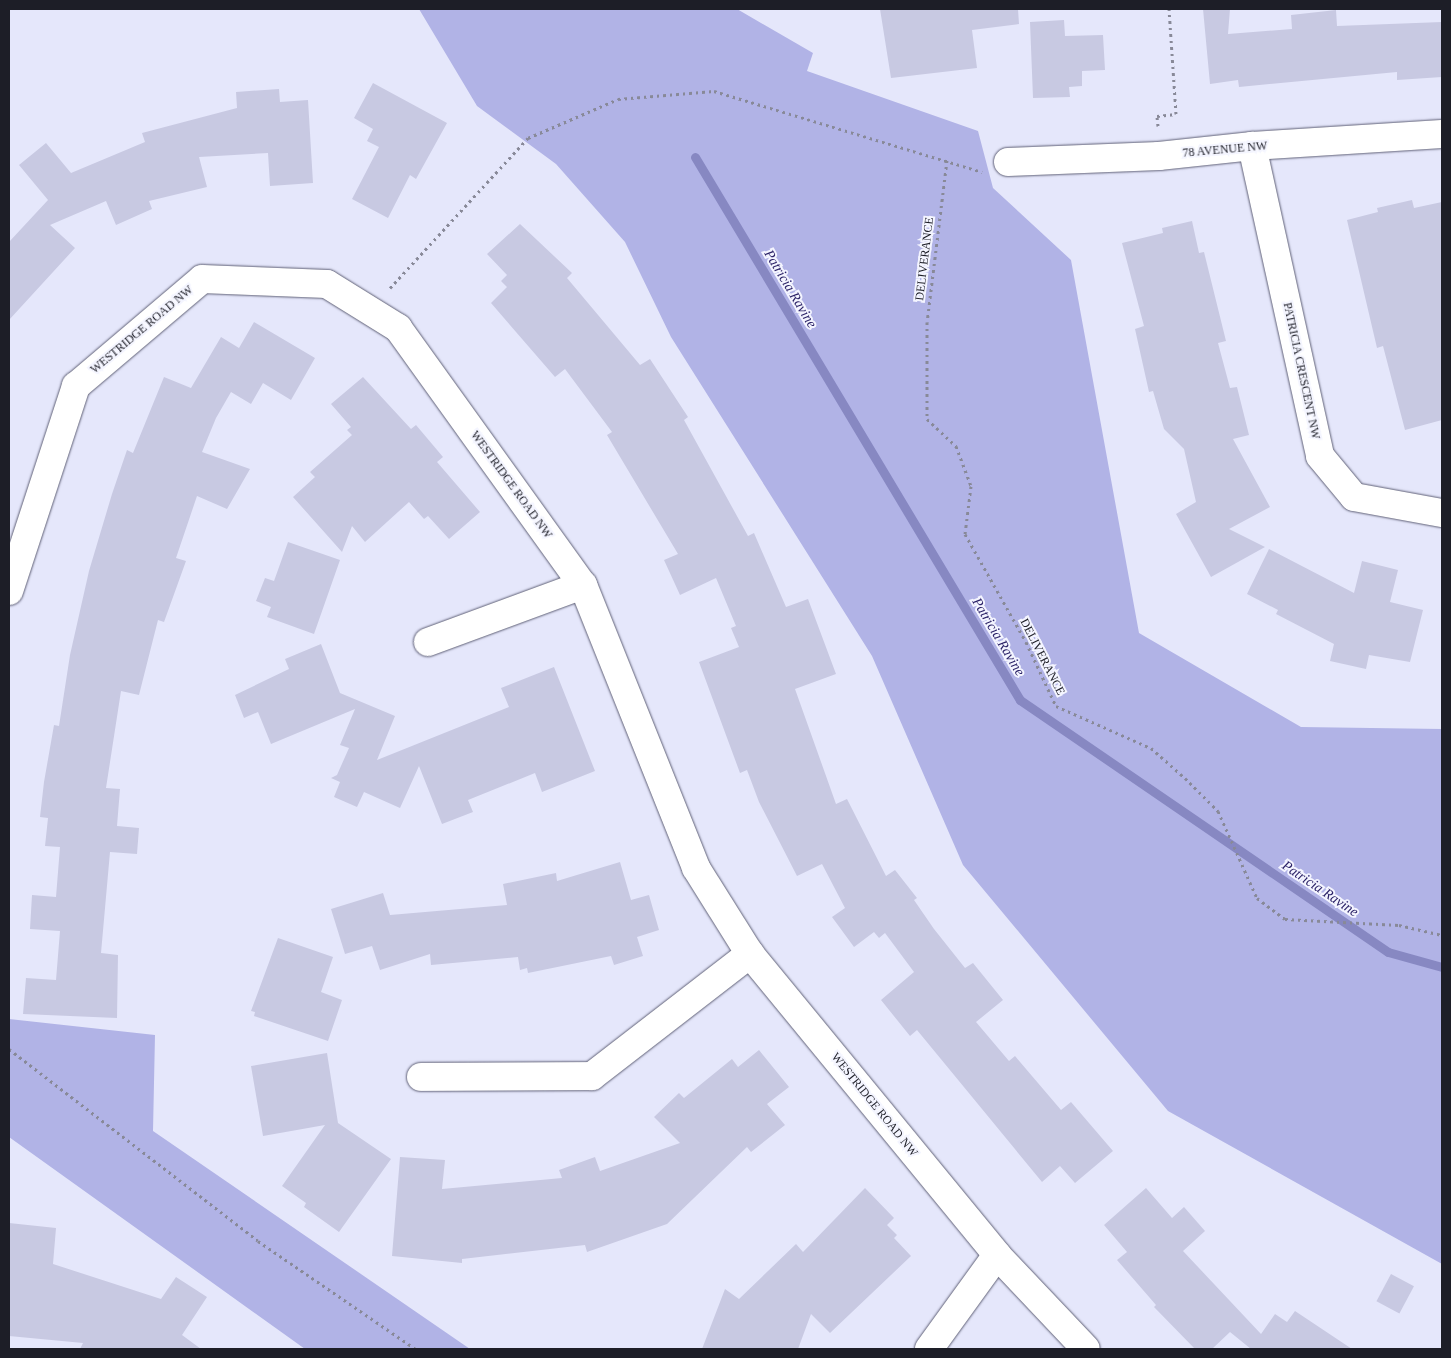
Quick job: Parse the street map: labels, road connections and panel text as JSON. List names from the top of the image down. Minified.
{"streets":{"street":["78 AVENUE NW","WESTRIDGE ROAD NW","PATRICIA CRESCENT NW"],"path":["DELIVERANCE"]},"crossings":[["78 AVENUE NW","PATRICIA CRESCENT NW"]],"water":["Patricia Ravine"]}
